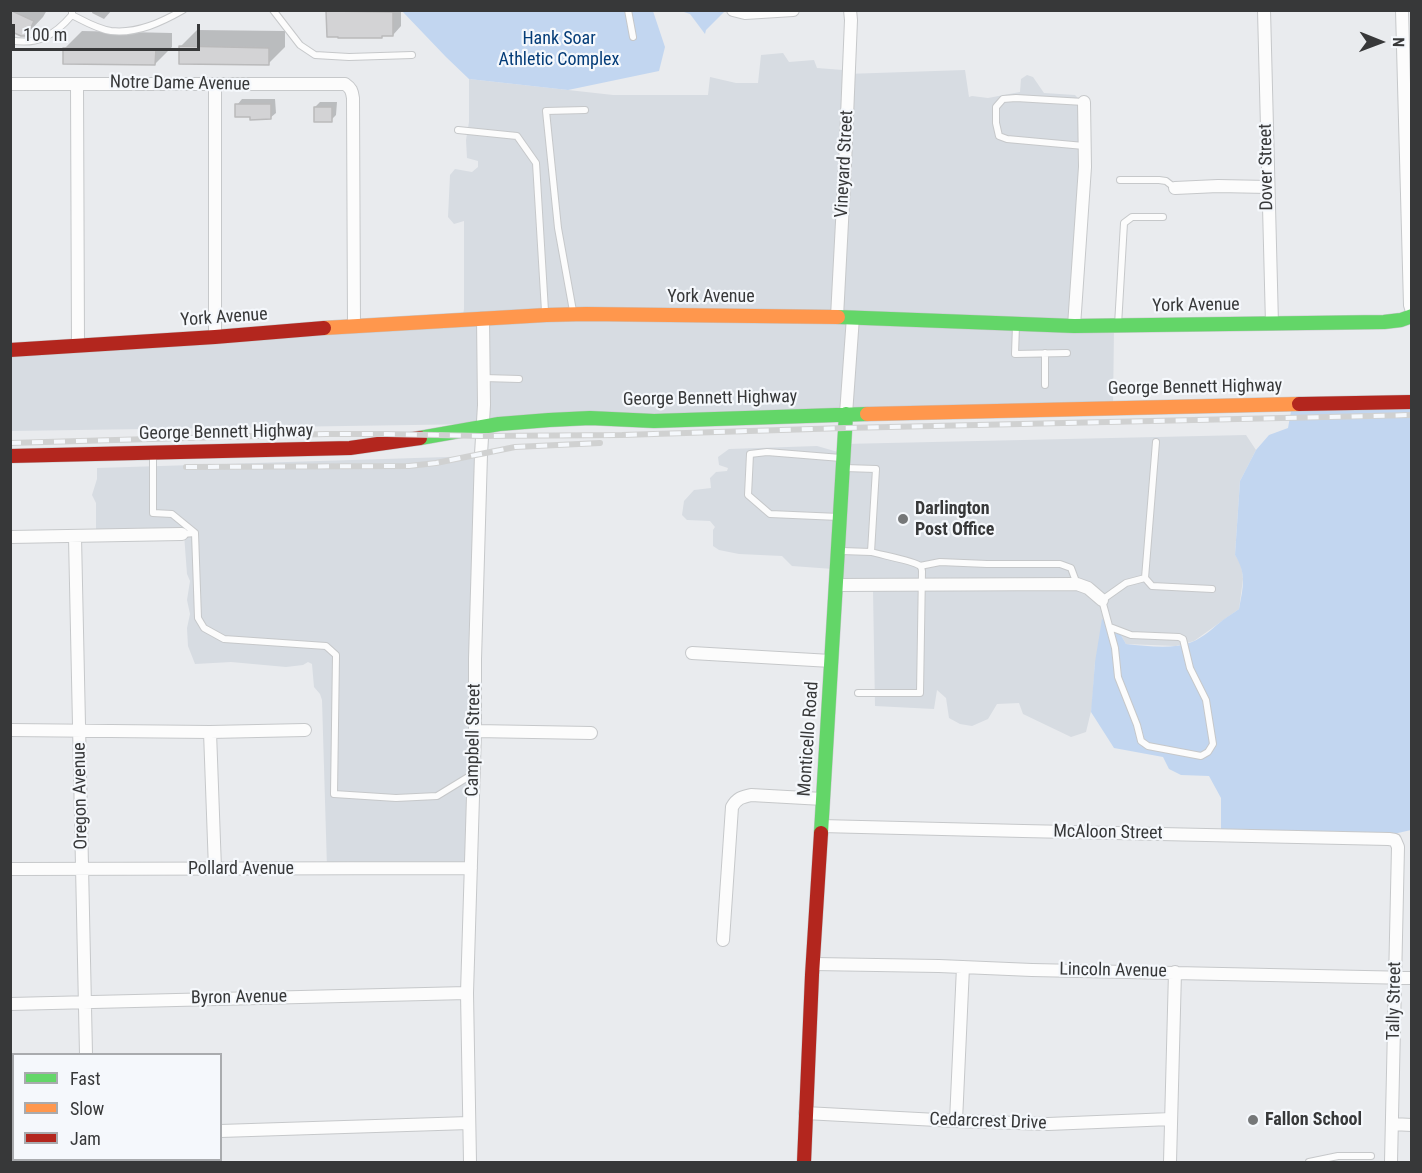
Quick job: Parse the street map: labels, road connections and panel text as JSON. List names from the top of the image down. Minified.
{"streets":{"street":["Notre Dame Avenue","Vineyard Street","Dover Street","York Avenue","George Bennett Highway","Monticello Road","Campbell Street","Oregon Avenue","McAloon Street","Pollard Avenue","Lincoln Avenue","Byron Avenue","Tally Street","Cedarcrest Drive"]},"crossings":[["Notre Dame Avenue","York Avenue"],["Vineyard Street","York Avenue"],["Dover Street","York Avenue"],["York Avenue","Monticello Road"],["York Avenue","Campbell Street"],["George Bennett Highway","Monticello Road"],["George Bennett Highway","Campbell Street"],["Monticello Road","McAloon Street"],["Monticello Road","Lincoln Avenue"],["Monticello Road","Cedarcrest Drive"],["Campbell Street","Pollard Avenue"],["Campbell Street","Byron Avenue"],["Oregon Avenue","Pollard Avenue"],["Oregon Avenue","Byron Avenue"],["McAloon Street","Tally Street"],["Lincoln Avenue","Tally Street"]],"parks":["Hank Soar Athletic Complex"],"places":["Darlington Post Office","Fallon School"],"legend":["Fast","Slow","Jam"],"scale_bar":"100 m","north":"right"}
